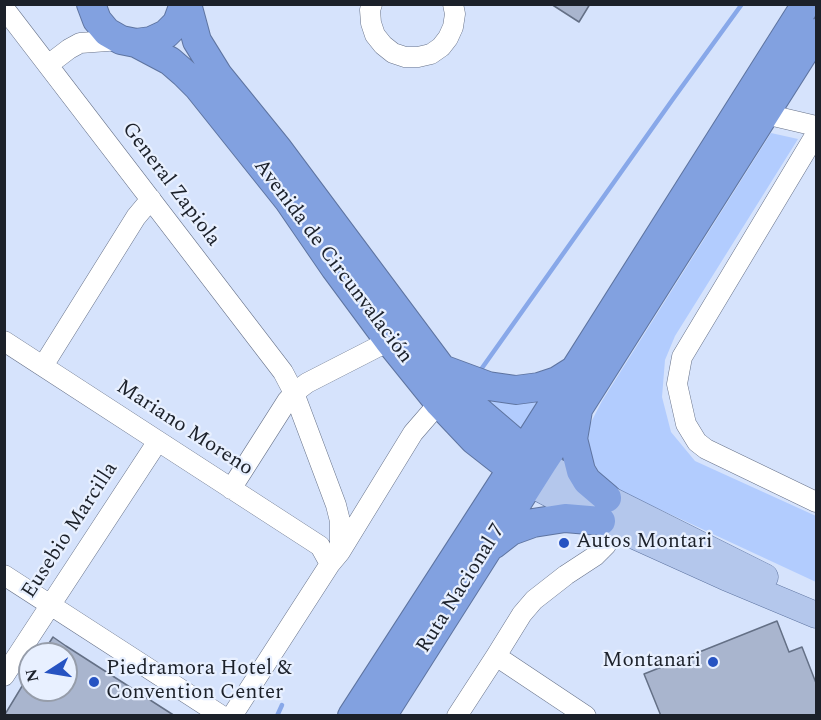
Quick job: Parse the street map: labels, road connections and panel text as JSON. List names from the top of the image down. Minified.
{"streets":{"highway":["Avenida de Circunvalación","Ruta Nacional 7"],"street":["General Zapiola","Mariano Moreno","Eusebio Marcilla"]},"crossings":[["General Zapiola","Mariano Moreno"],["Avenida de Circunvalación","Ruta Nacional 7"],["Mariano Moreno","Eusebio Marcilla"]],"places":["Autos Montari","Montanari","Piedramora Hotel & Convention Center"],"north":"left"}
